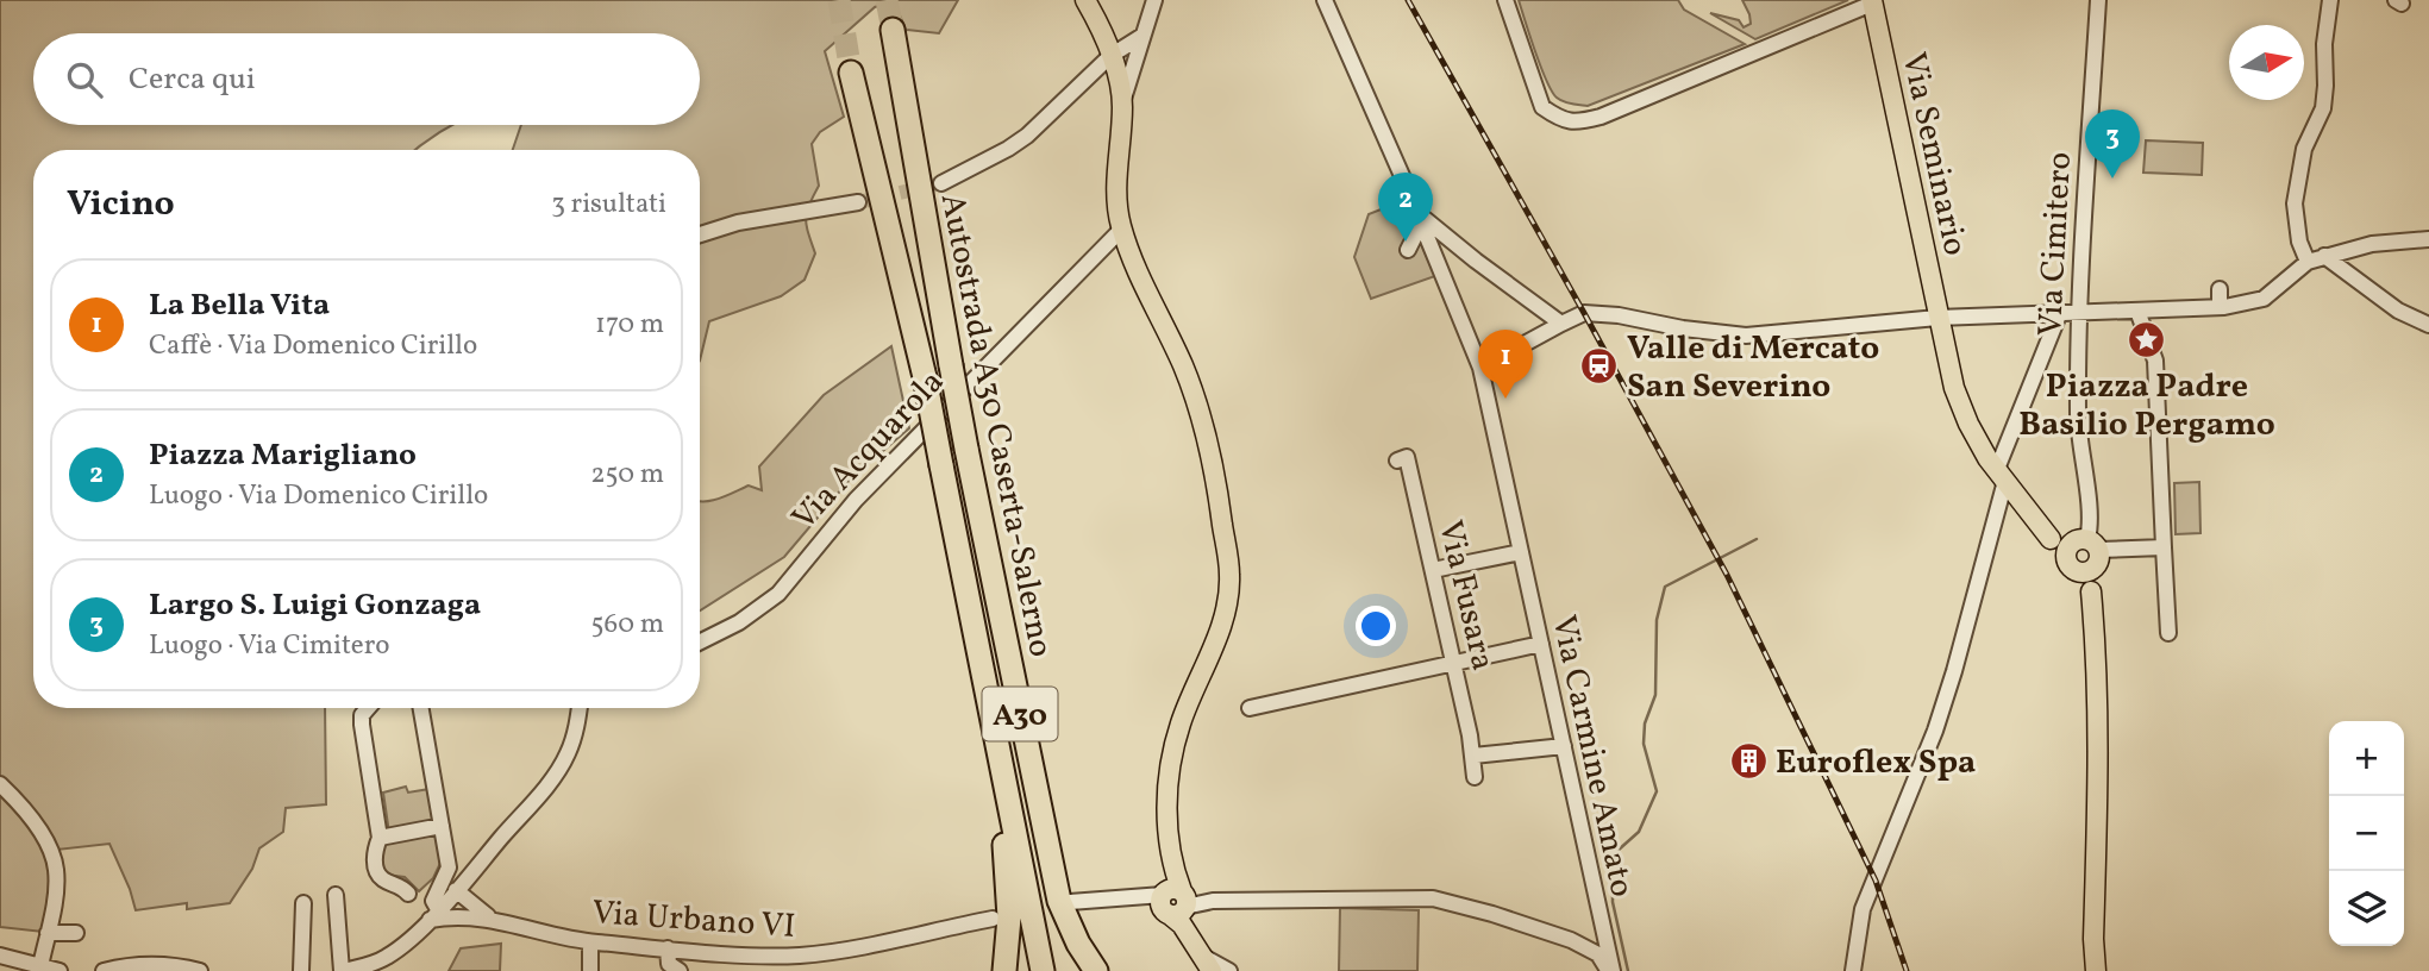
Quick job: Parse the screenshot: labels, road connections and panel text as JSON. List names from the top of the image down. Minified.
{"streets":{"highway":["Autostrada A30 Caserta-Salerno","A30"],"main road":["Via Seminario"],"street":["Via Cimitero","Via Acquarola","Via Fusara","Via Carmine Amato","Via Urbano VI"]},"places":{"place":["Piazza Padre Basilio Pergamo"],"station":["Valle di Mercato San Severino"],"building":["Euroflex Spa"]},"north":"right","page":{"search":"Cerca qui","pins":["3","2","1"],"heading":["Vicino","3 risultati"],"list":[{"mark":"1","name":"La Bella Vita","note":"Caffè · Via Domenico Cirillo","value":"170 m"},{"mark":"2","name":"Piazza Marigliano","note":"Luogo · Via Domenico Cirillo","value":"250 m"},{"mark":"3","name":"Largo S. Luigi Gonzaga","note":"Luogo · Via Cimitero","value":"560 m"}],"map_buttons":["+","−"]}}
